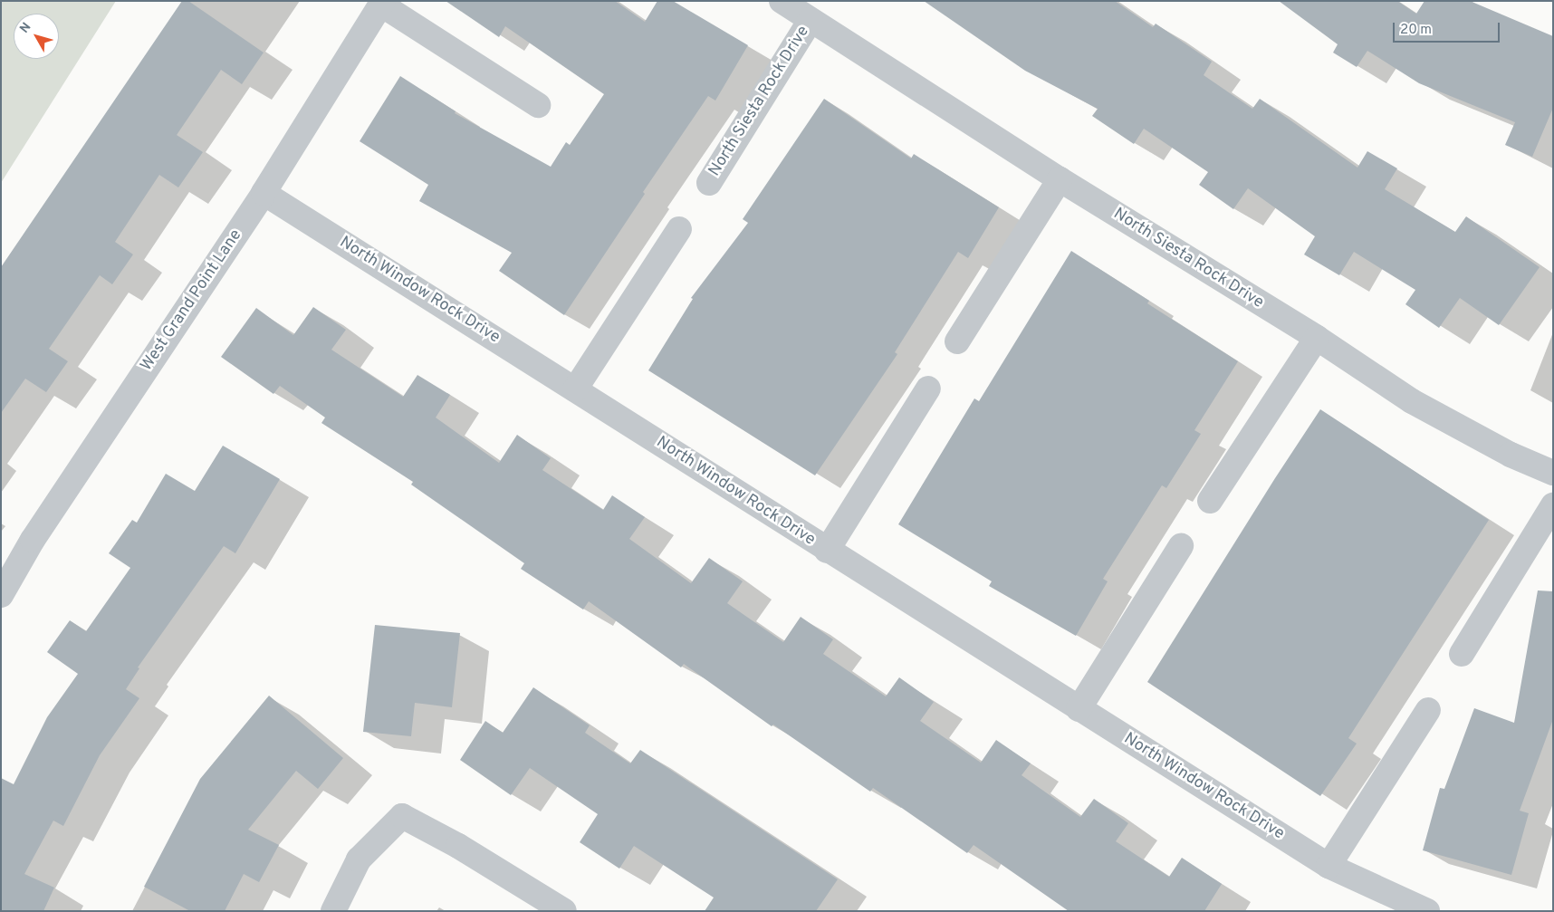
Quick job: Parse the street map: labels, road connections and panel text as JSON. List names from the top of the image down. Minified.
{"streets":{"street":["North Siesta Rock Drive","North Window Rock Drive","West Grand Point Lane"]},"crossings":[["North Window Rock Drive","West Grand Point Lane"]],"scale_bar":"20 m","north":"top left"}
